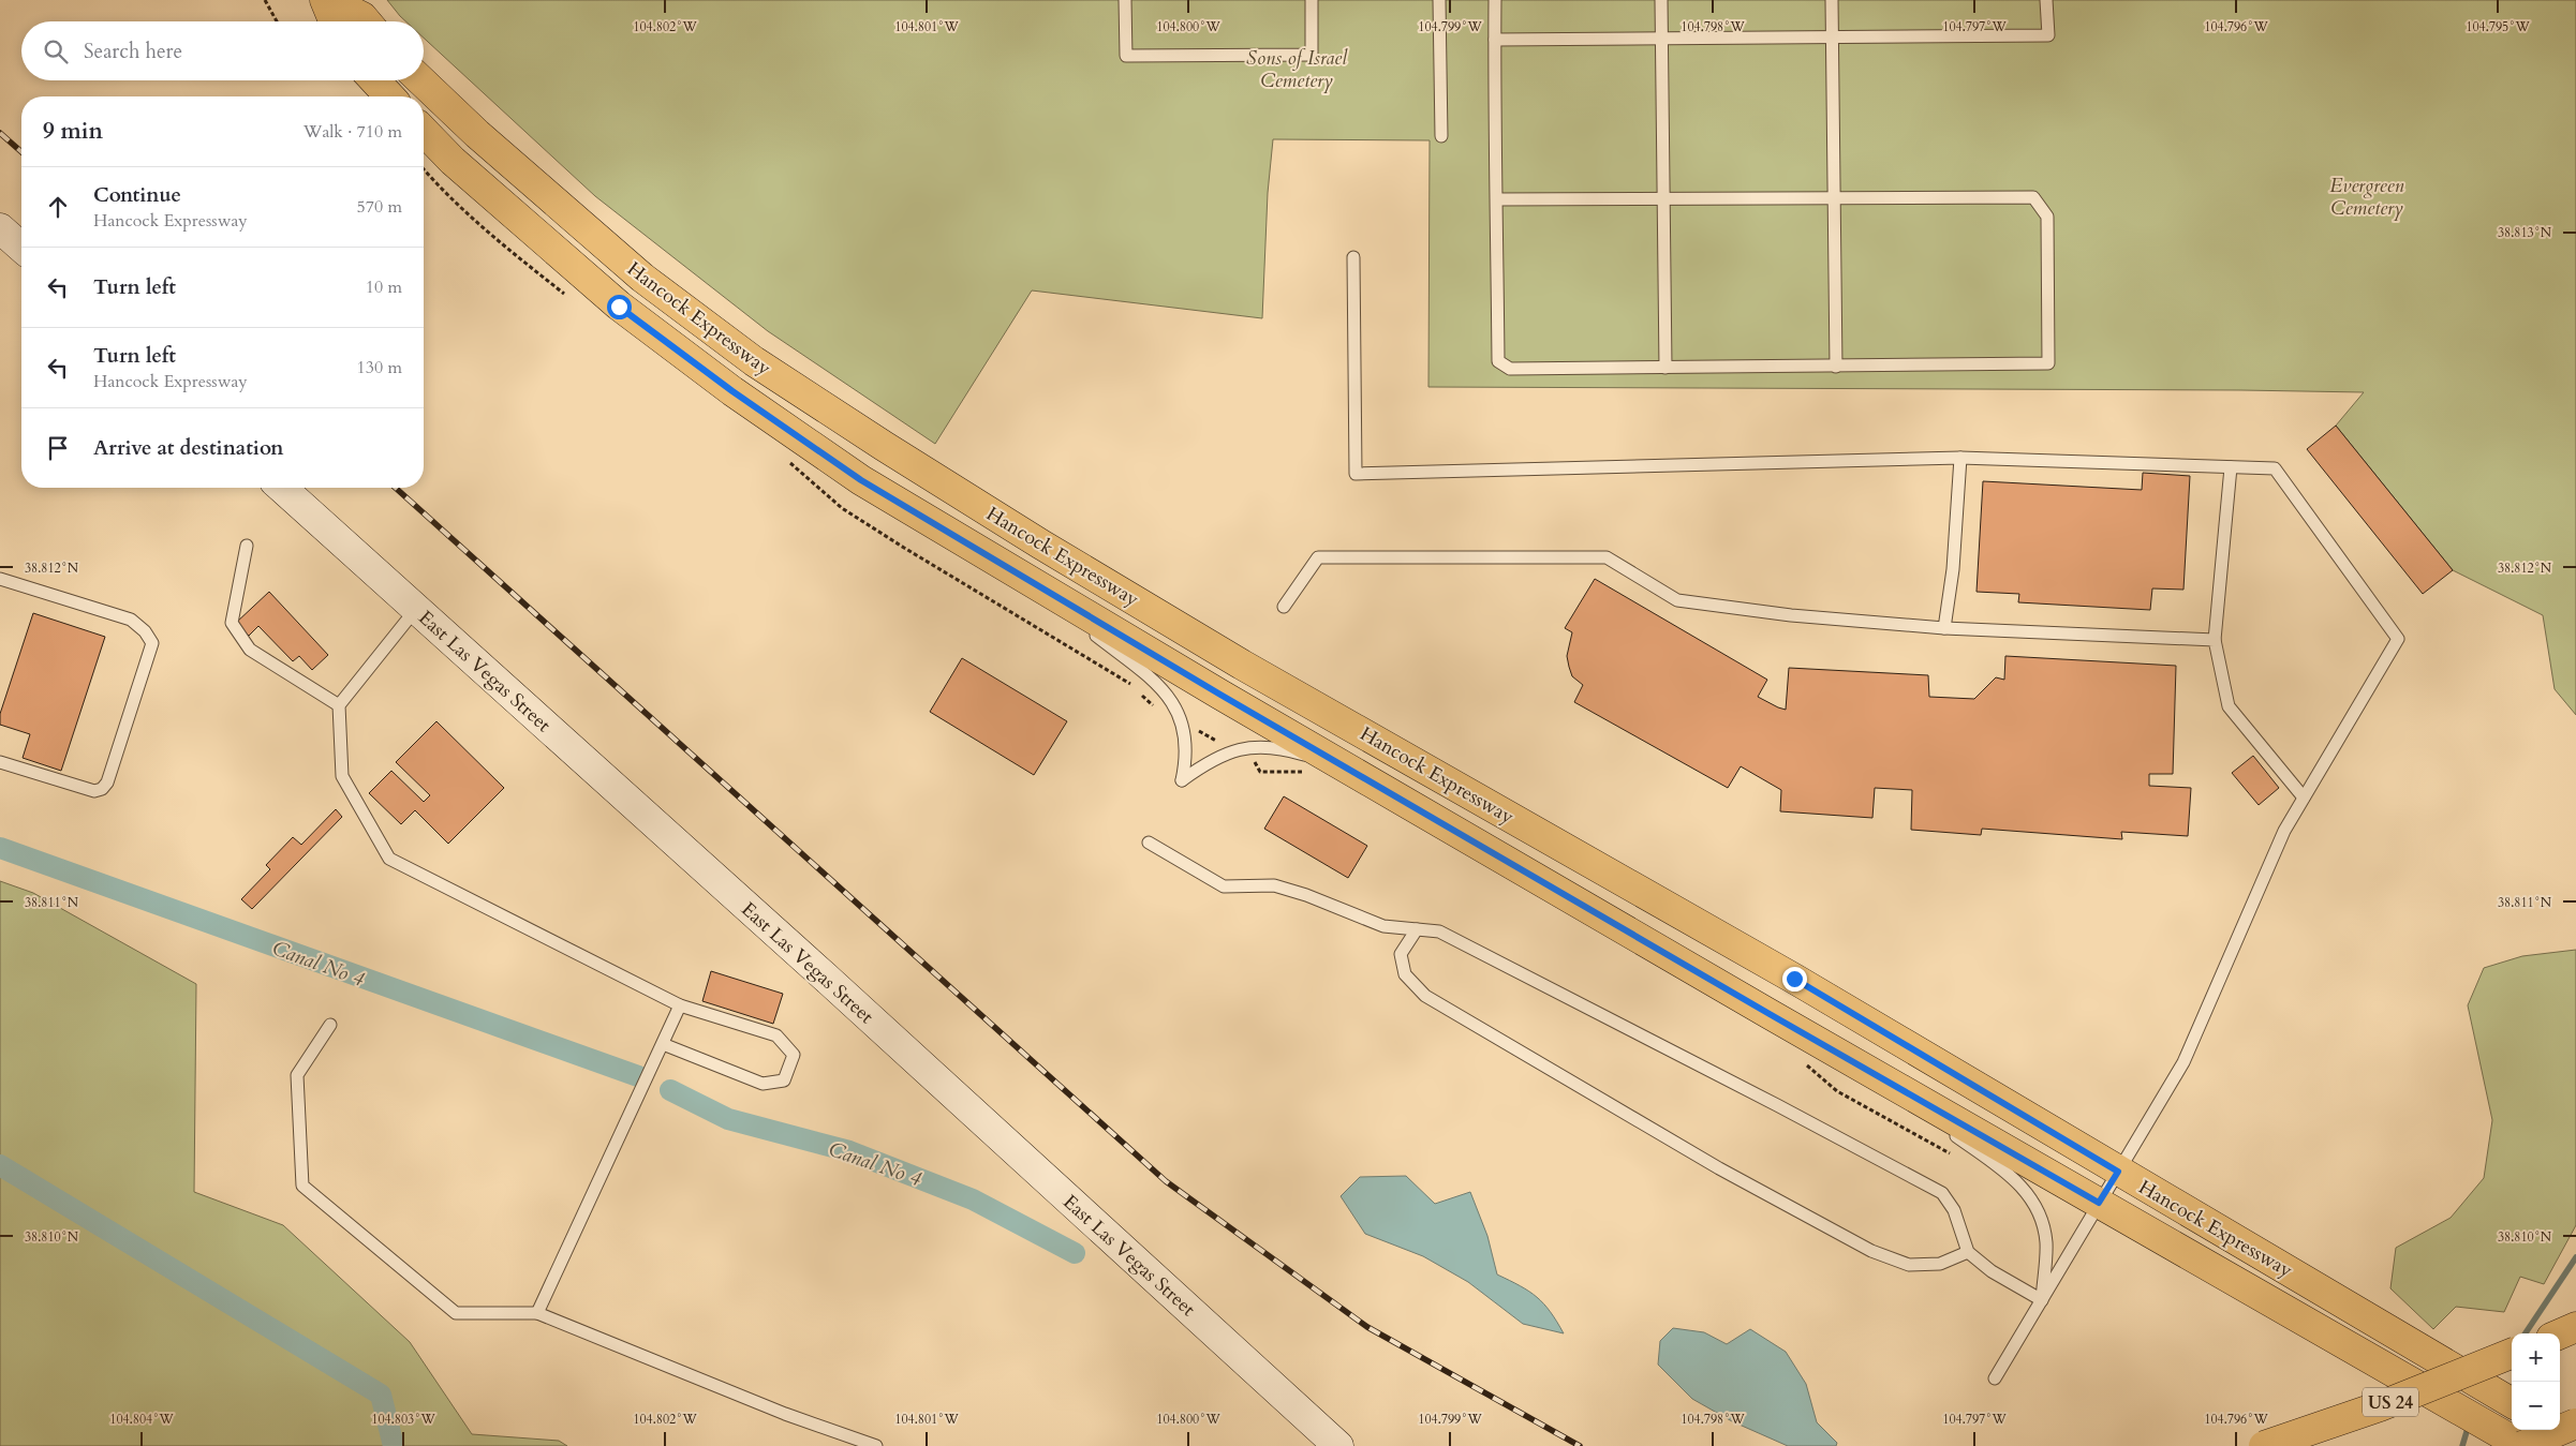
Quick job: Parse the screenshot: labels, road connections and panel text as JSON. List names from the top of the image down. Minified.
{"streets":{"main road":["Hancock Expressway","US 24"],"street":["East Las Vegas Street"]},"water":["Canal No 4"],"parks":["Sons of Israel Cemetery","Evergreen Cemetery"],"page":{"search":"Search here","heading":["9 min","Walk · 710 m"],"list":[["Continue","Hancock Expressway","570 m"],["Turn left","10 m"],["Turn left","Hancock Expressway","130 m"],"Arrive at destination"],"map_buttons":["+","−"]},"coordinates":["104.802°W","104.801°W","104.800°W","104.799°W","104.798°W","104.797°W","104.796°W","104.795°W","38.813°N","38.812°N","38.811°N","38.810°N","104.804°W","104.803°W"]}
